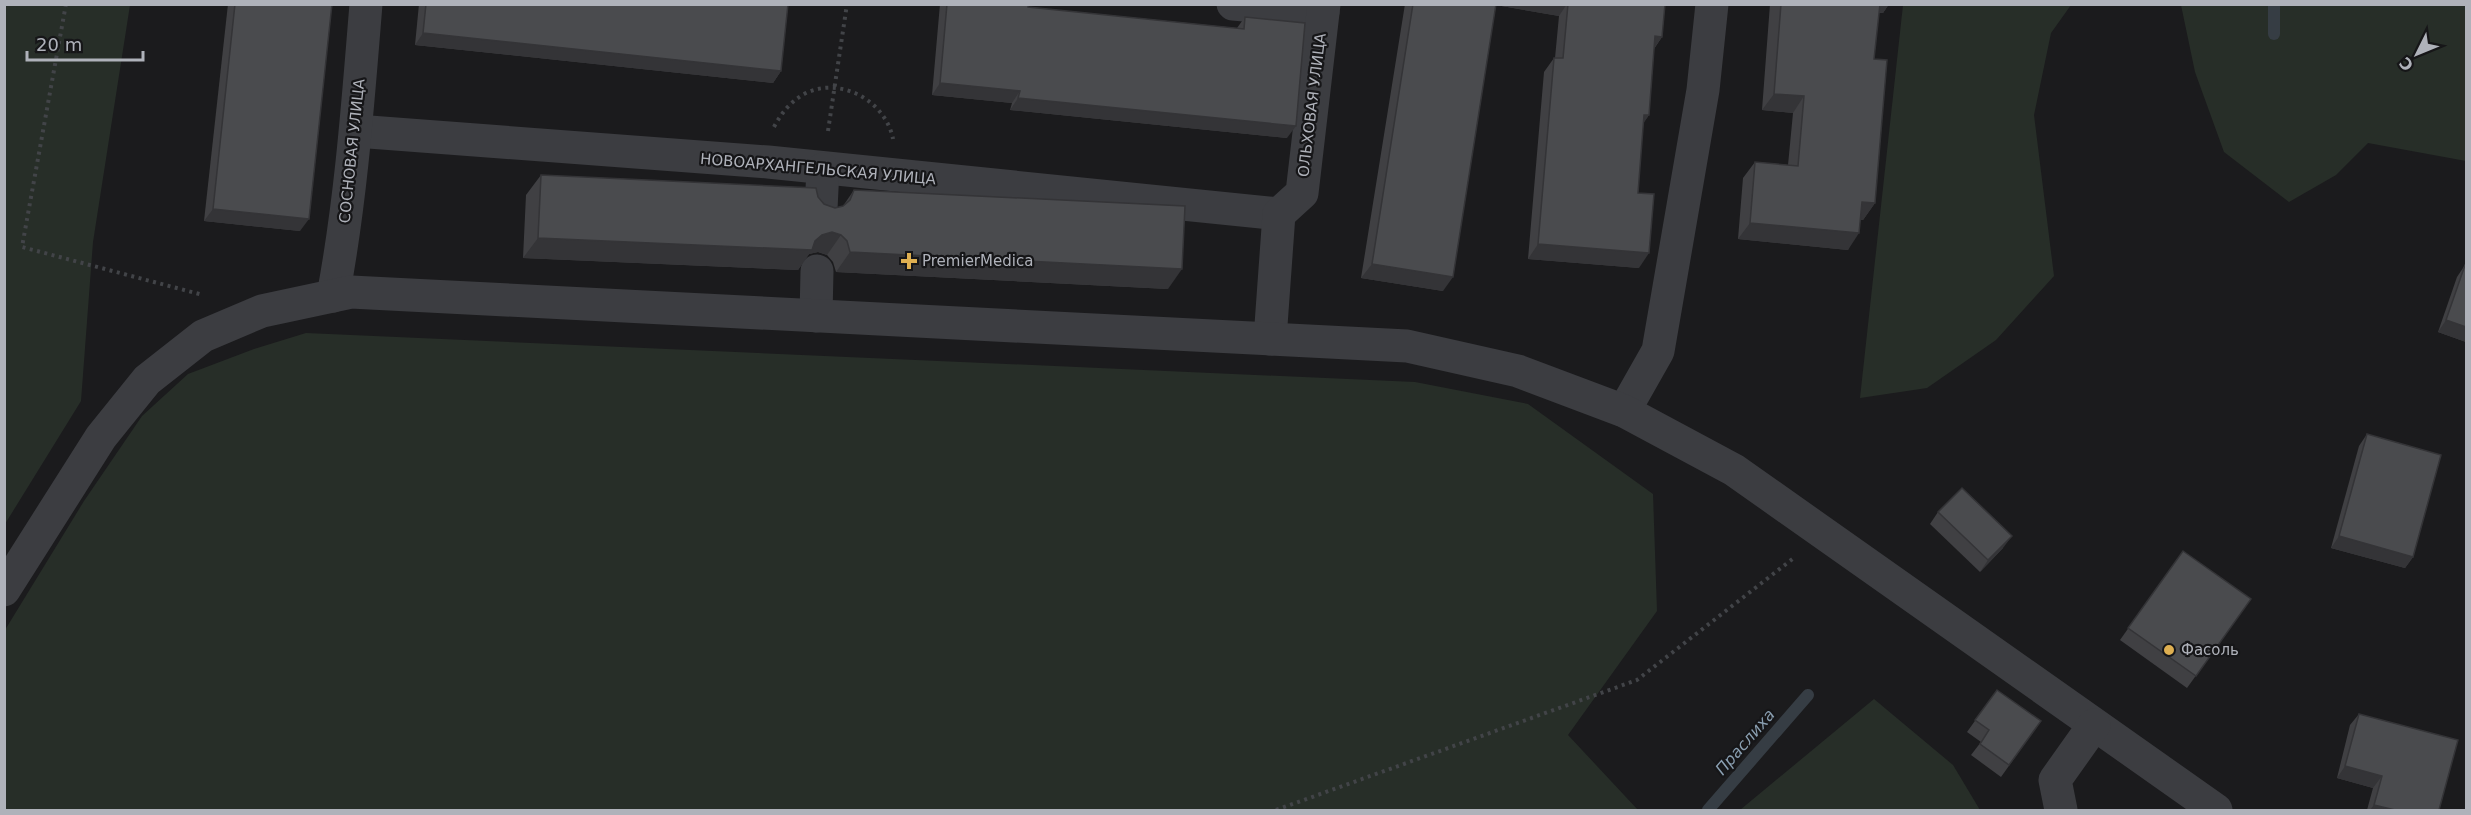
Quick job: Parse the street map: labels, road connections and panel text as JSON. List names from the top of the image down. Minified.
{"streets":{"street":["ОЛЬХОВАЯ УЛИЦА","СОСНОВАЯ УЛИЦА","НОВОАРХАНГЕЛЬСКАЯ УЛИЦА"]},"crossings":[["ОЛЬХОВАЯ УЛИЦА","НОВОАРХАНГЕЛЬСКАЯ УЛИЦА"],["СОСНОВАЯ УЛИЦА","НОВОАРХАНГЕЛЬСКАЯ УЛИЦА"]],"water":["Праслиха"],"places":{"health":["PremierMedica"],"other":["Фасоль"]},"scale_bar":"20 m","north":"bottom left"}
